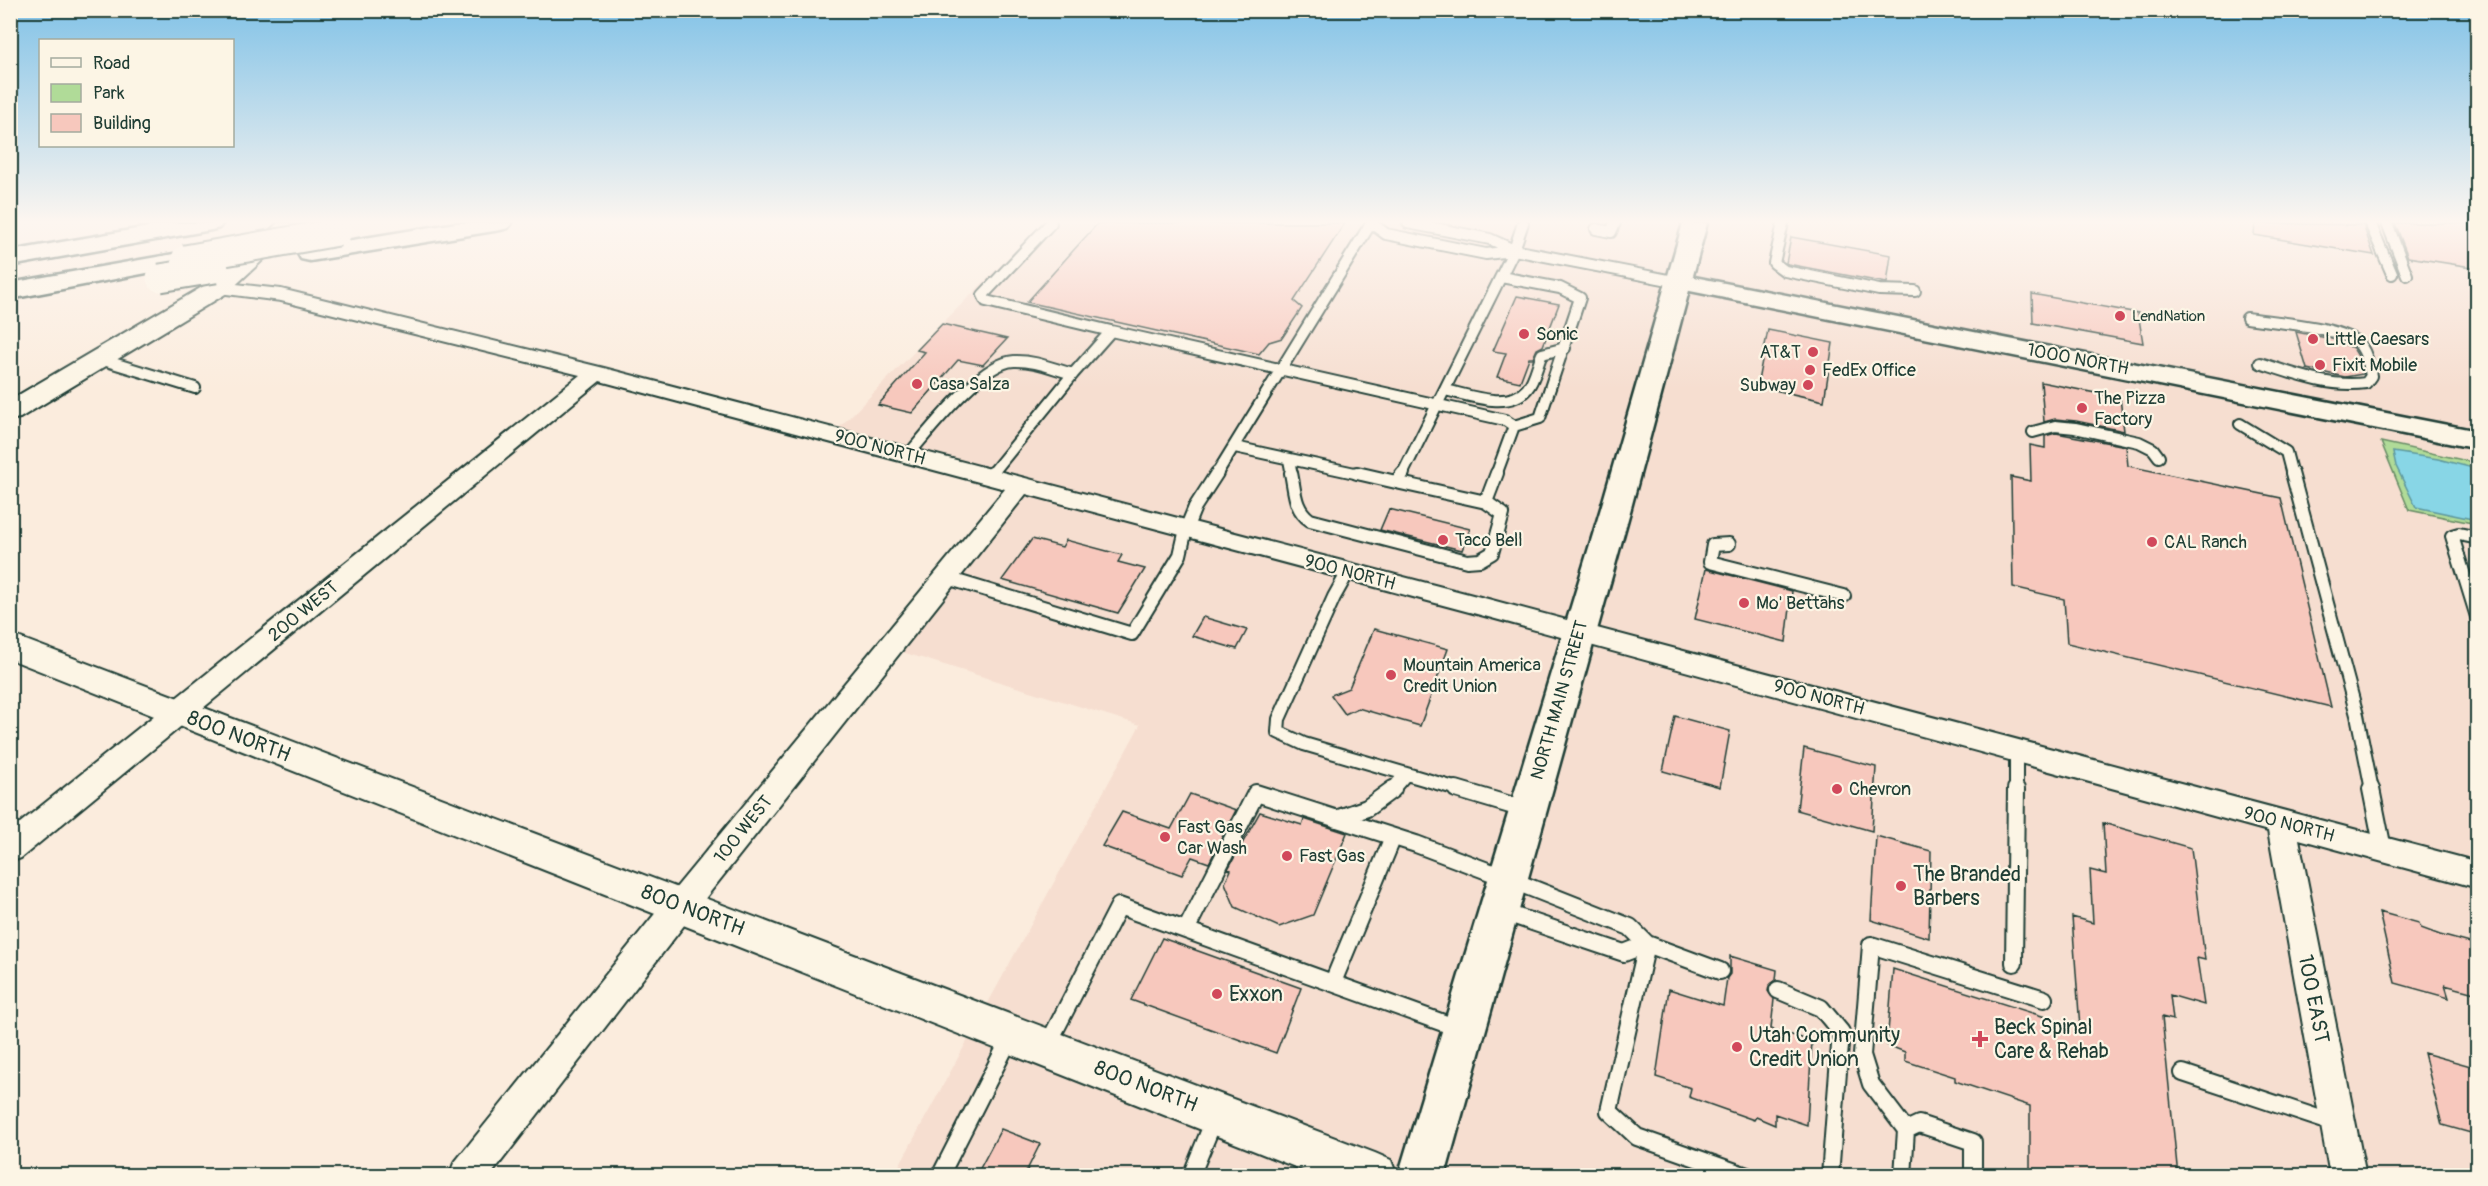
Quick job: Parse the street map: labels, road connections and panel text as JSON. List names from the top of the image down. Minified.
{"streets":{"main road":["1000 NORTH","NORTH MAIN STREET"],"street":["900 NORTH","200 WEST","800 NORTH","100 WEST","100 EAST"]},"crossings":[["1000 NORTH","NORTH MAIN STREET"],["900 NORTH","200 WEST"],["900 NORTH","NORTH MAIN STREET"],["900 NORTH","100 WEST"],["900 NORTH","100 EAST"],["200 WEST","800 NORTH"],["800 NORTH","100 WEST"]],"places":{"other":["LendNation","Sonic","Little Caesars","AT&T","Fixit Mobile","FedEx Office","Casa Salza","Subway","The Pizza Factory","Taco Bell","CAL Ranch","Mo' Bettahs","Mountain America Credit Union","Chevron","Fast Gas Car Wash","Fast Gas","The Branded Barbers","Exxon","Utah Community Credit Union"],"health":["Beck Spinal Care & Rehab"]},"legend":["Road","Park","Building"]}
